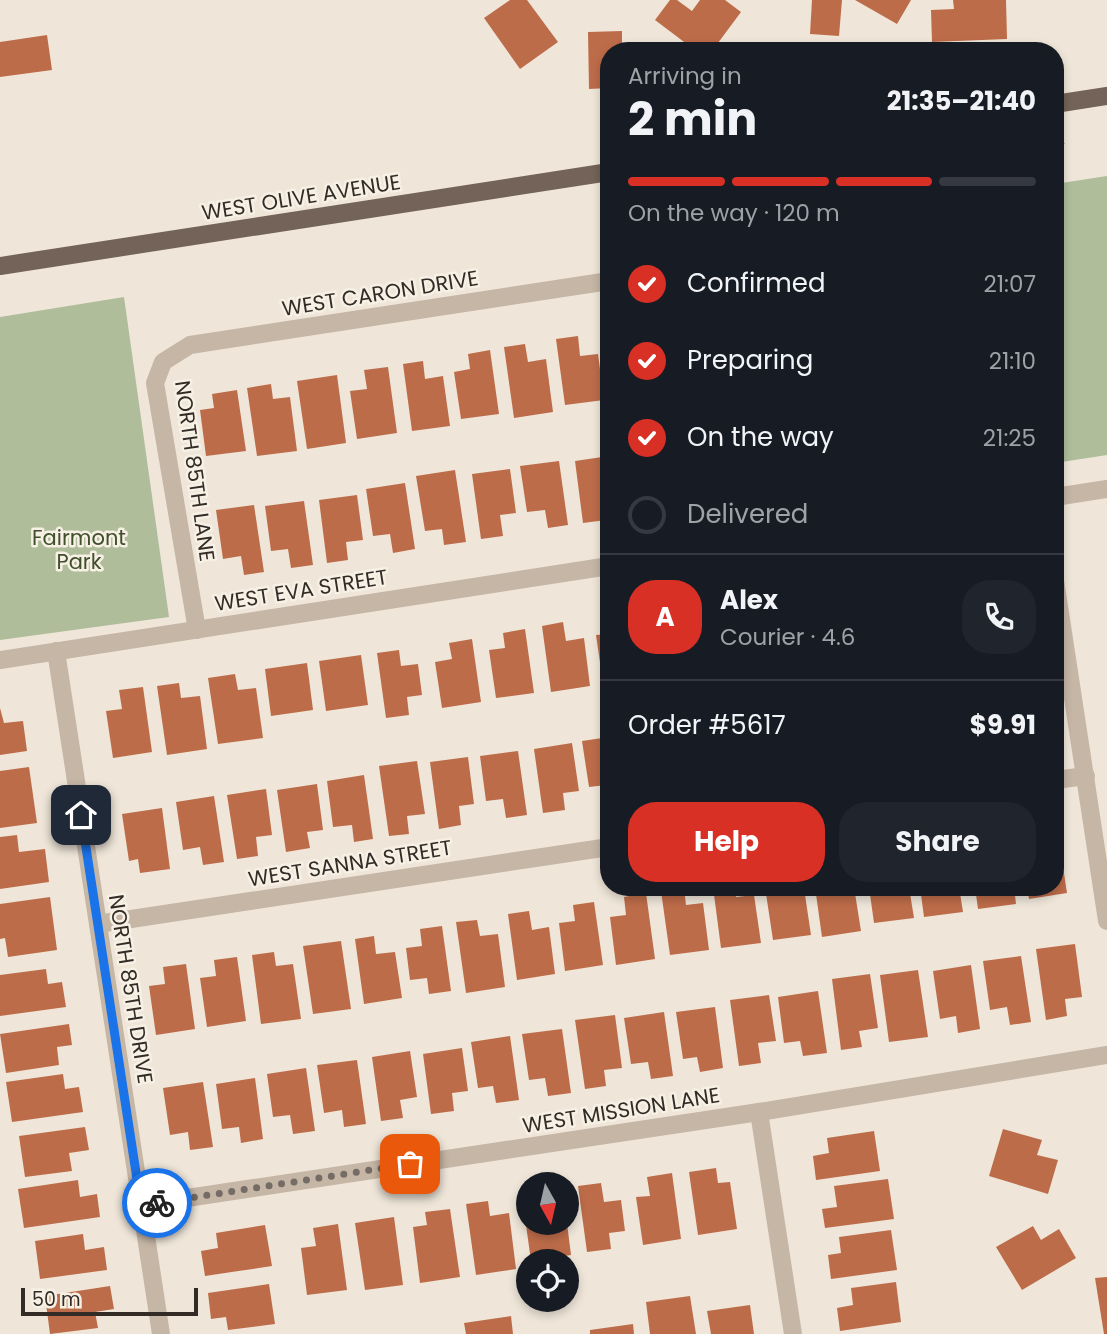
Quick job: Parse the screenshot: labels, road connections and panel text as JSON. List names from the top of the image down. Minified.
{"streets":{"main road":["WEST OLIVE AVENUE"],"street":["WEST CARON DRIVE","NORTH 85TH LANE","WEST EVA STREET","WEST SANNA STREET","NORTH 85TH DRIVE","WEST MISSION LANE"]},"crossings":[["WEST CARON DRIVE","NORTH 85TH LANE"],["NORTH 85TH LANE","WEST EVA STREET"],["WEST EVA STREET","NORTH 85TH DRIVE"],["WEST SANNA STREET","NORTH 85TH DRIVE"],["NORTH 85TH DRIVE","WEST MISSION LANE"]],"parks":["Fairmont Park"],"scale_bar":"50 m","north":"bottom","page":{"heading":["2 min","Arriving in","21:35–21:40"],"panel":["Alex","Courier · 4.6","Order #5617","$9.91"],"bar":"On the way · 120 m","list":[["Confirmed","21:07"],["Preparing","21:10"],["On the way","21:25"],"Delivered"],"round":"A","buttons":["Help","Share"],"scale":"50 m"}}
